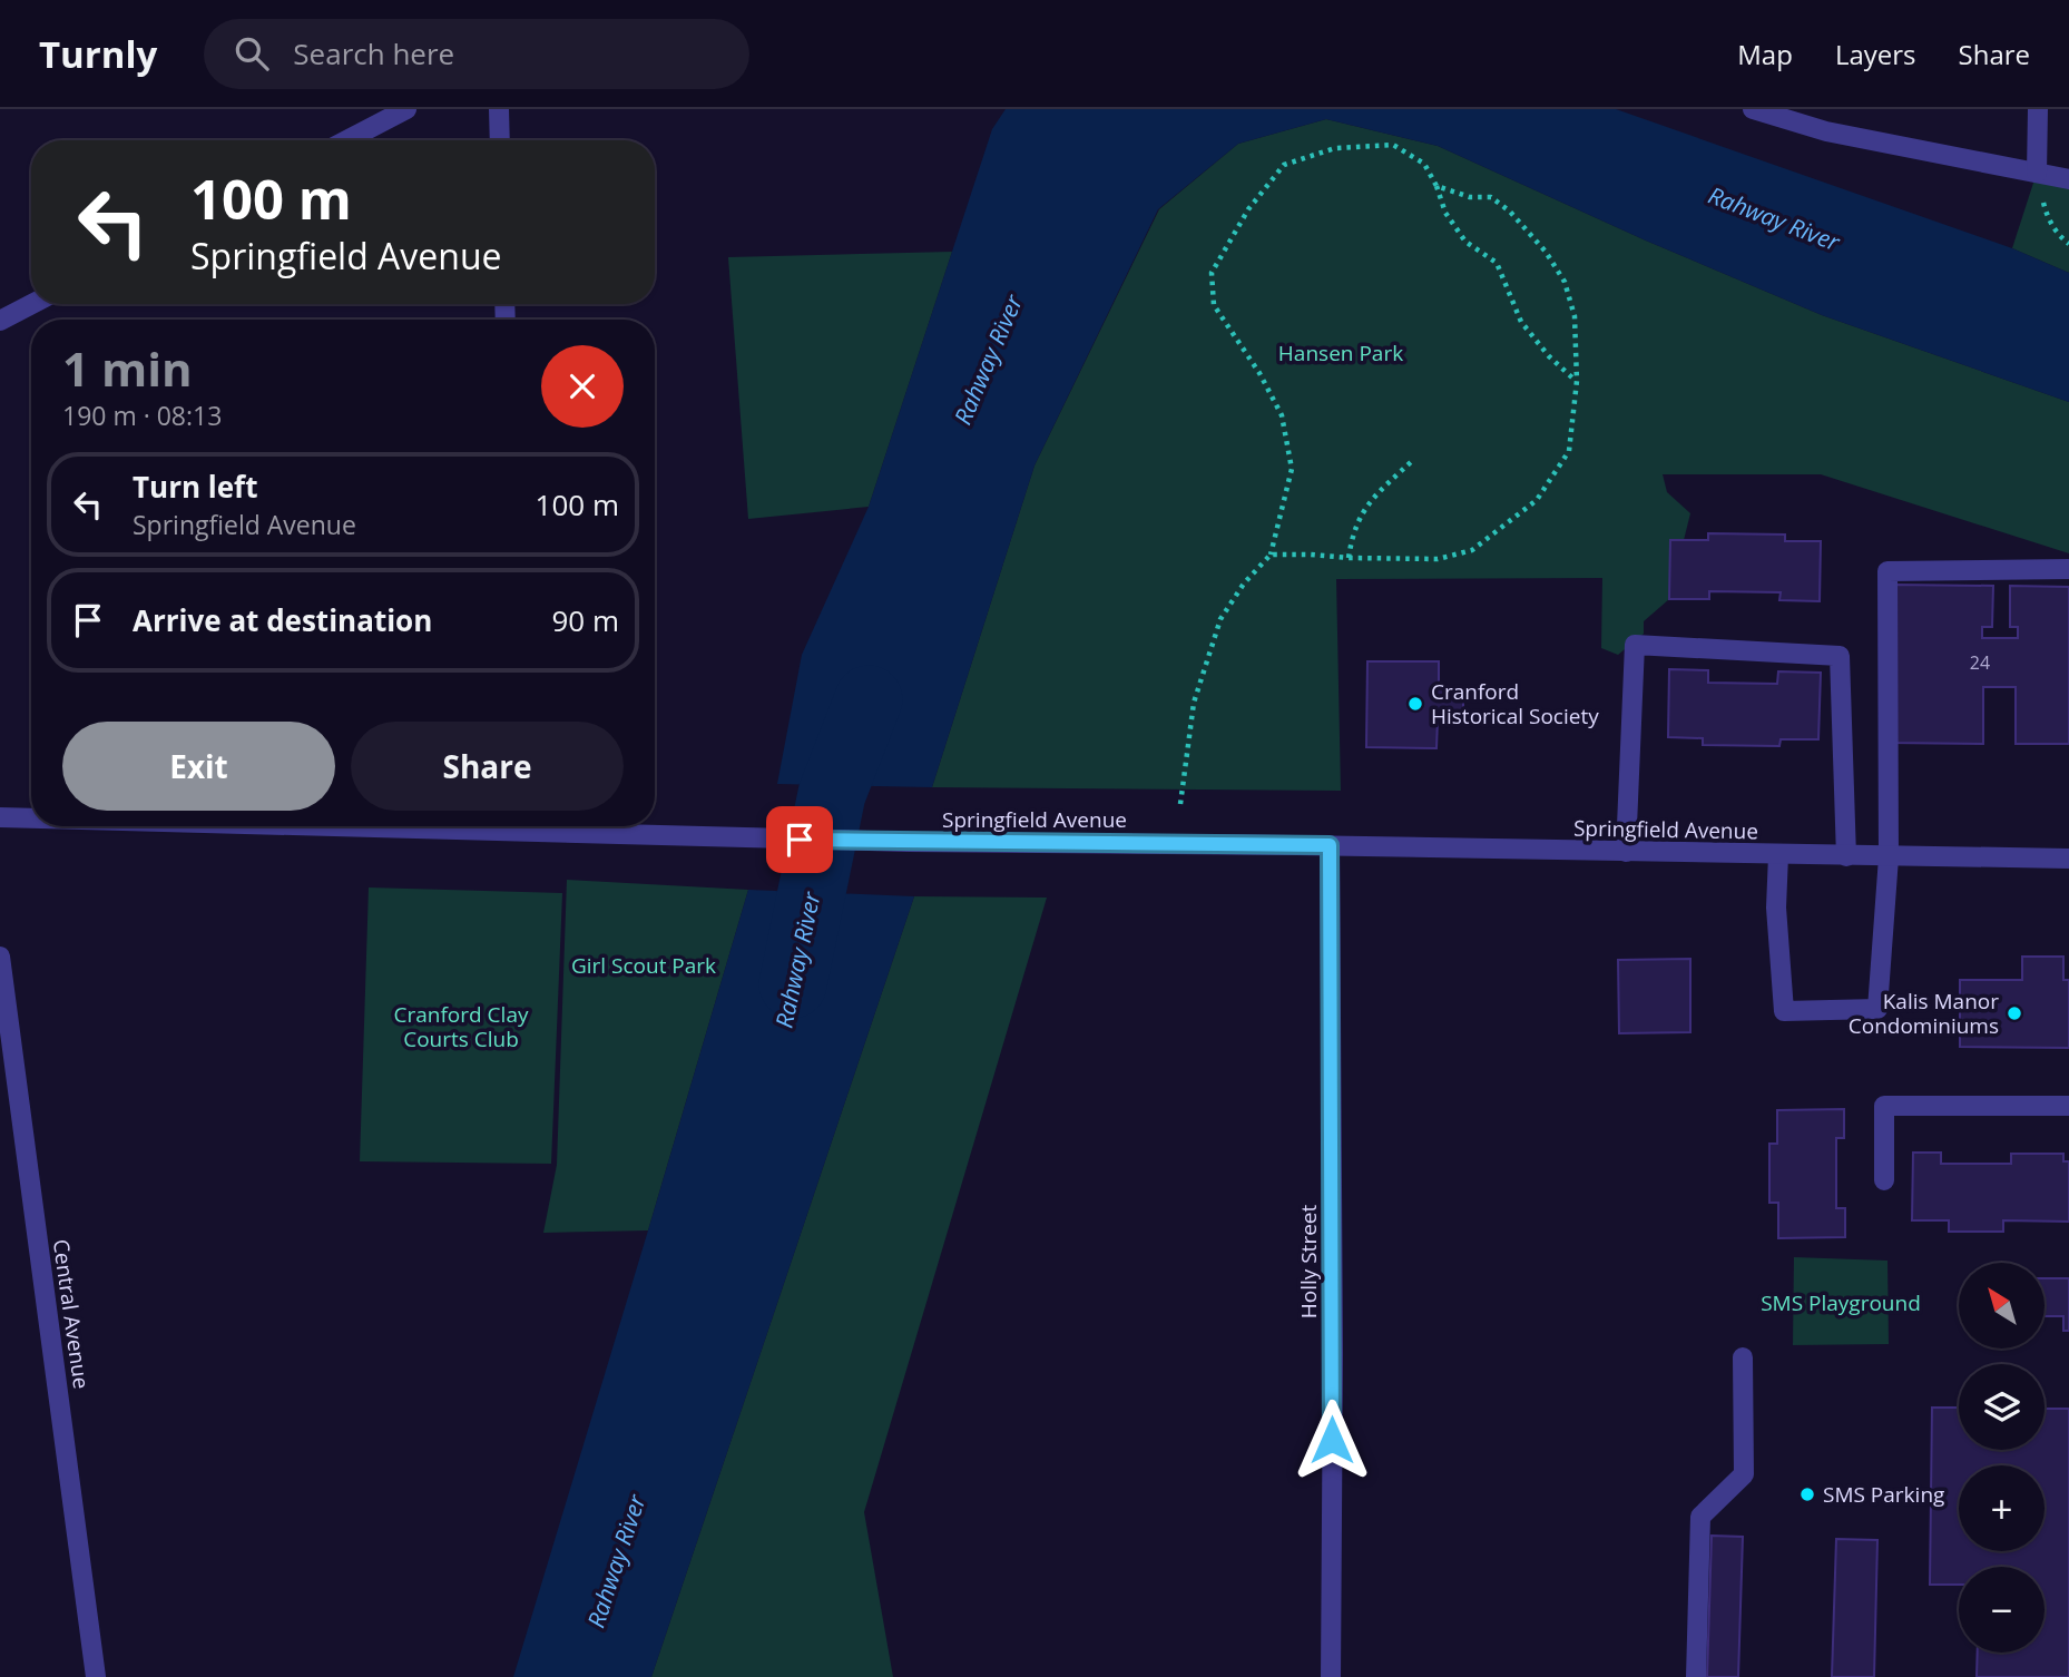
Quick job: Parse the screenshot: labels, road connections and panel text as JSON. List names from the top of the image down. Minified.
{"streets":{"street":["Springfield Avenue","Holly Street","Central Avenue"]},"crossings":[["Springfield Avenue","Holly Street"]],"water":["Rahway River"],"parks":["Hansen Park","Girl Scout Park","Cranford Clay Courts Club","SMS Playground"],"places":["Cranford Historical Society","Kalis Manor Condominiums","SMS Parking"],"house_numbers":["24"],"north":"top left","page":{"header":"Turnly","search":"Search here","nav":["Map","Layers","Share"],"turn":["100 m","Springfield Avenue"],"heading":["1 min","190 m · 08:13"],"list":[{"name":"Turn left","note":"Springfield Avenue","value":"100 m"},{"name":"Arrive at destination","value":"90 m"}],"buttons":["Exit","Share"],"map_buttons":["+","−"]}}
